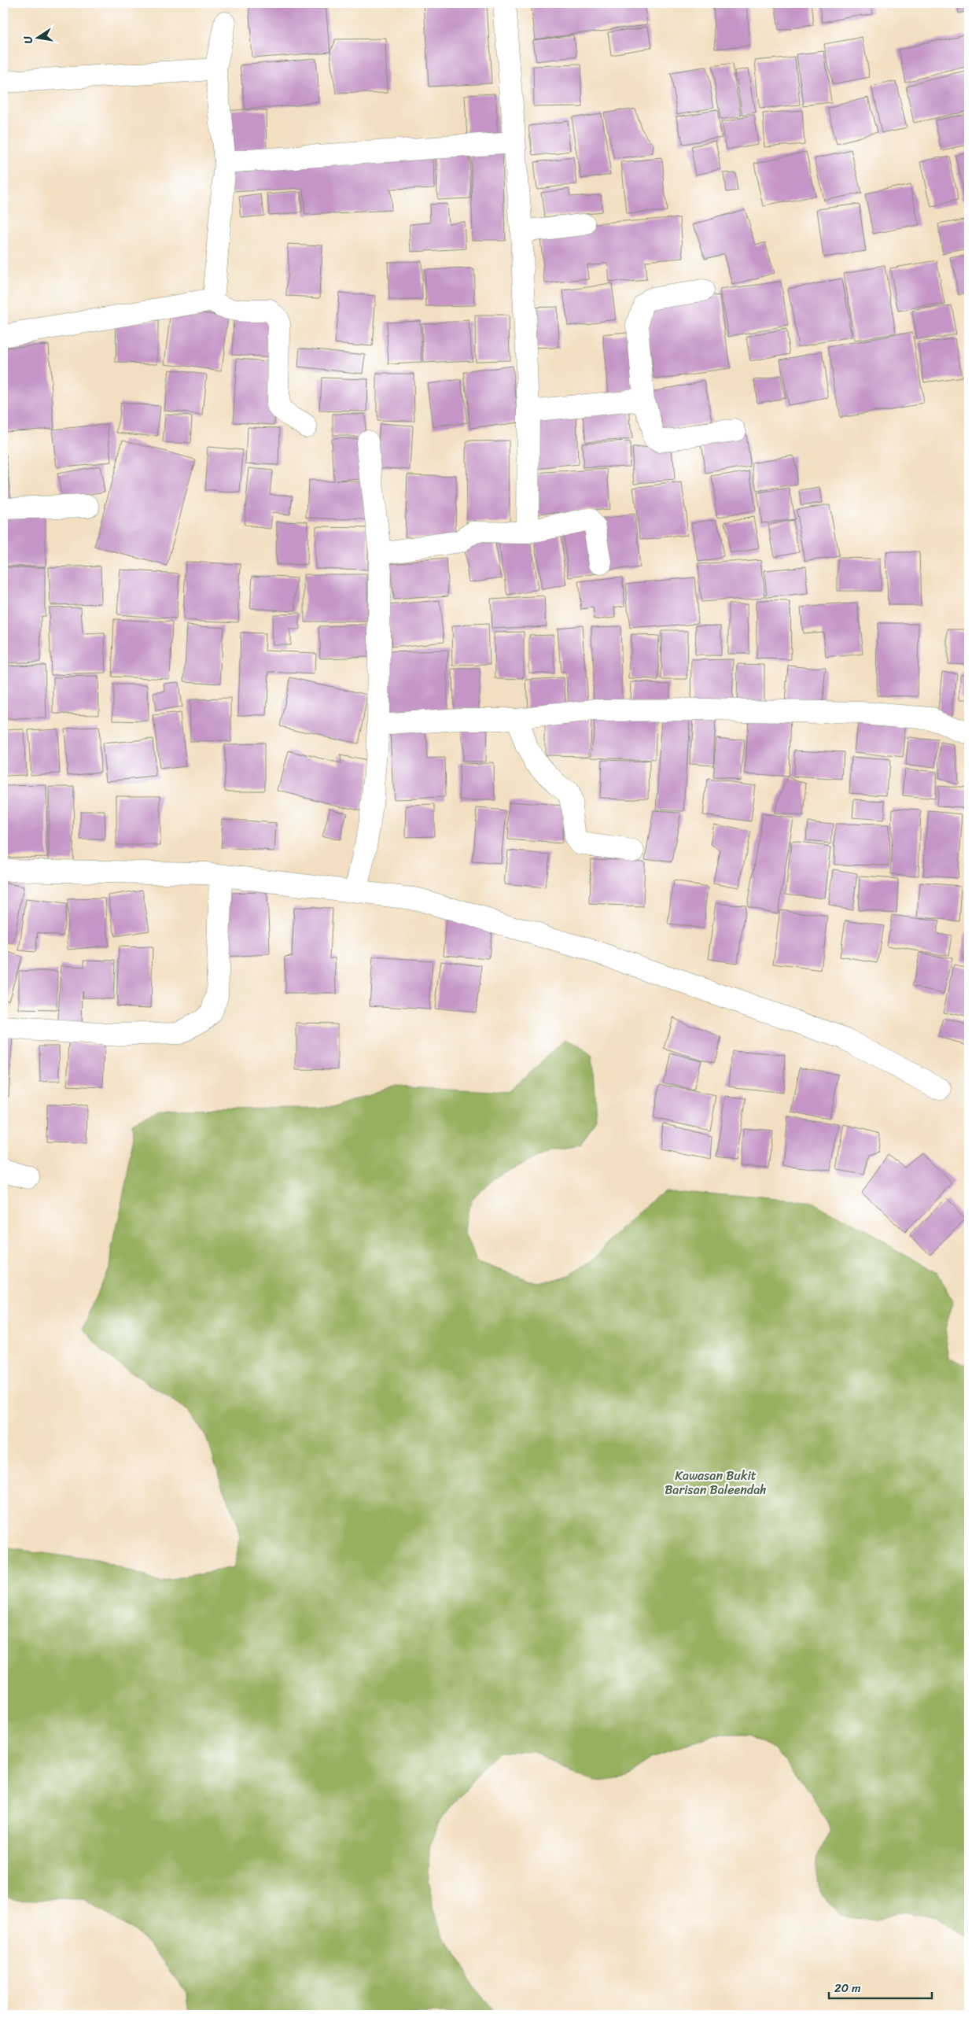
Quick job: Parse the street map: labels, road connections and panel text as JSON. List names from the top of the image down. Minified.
{"parks":["Kawasan Bukit Barisan Baleendah"],"scale_bar":"20 m","north":"left"}
